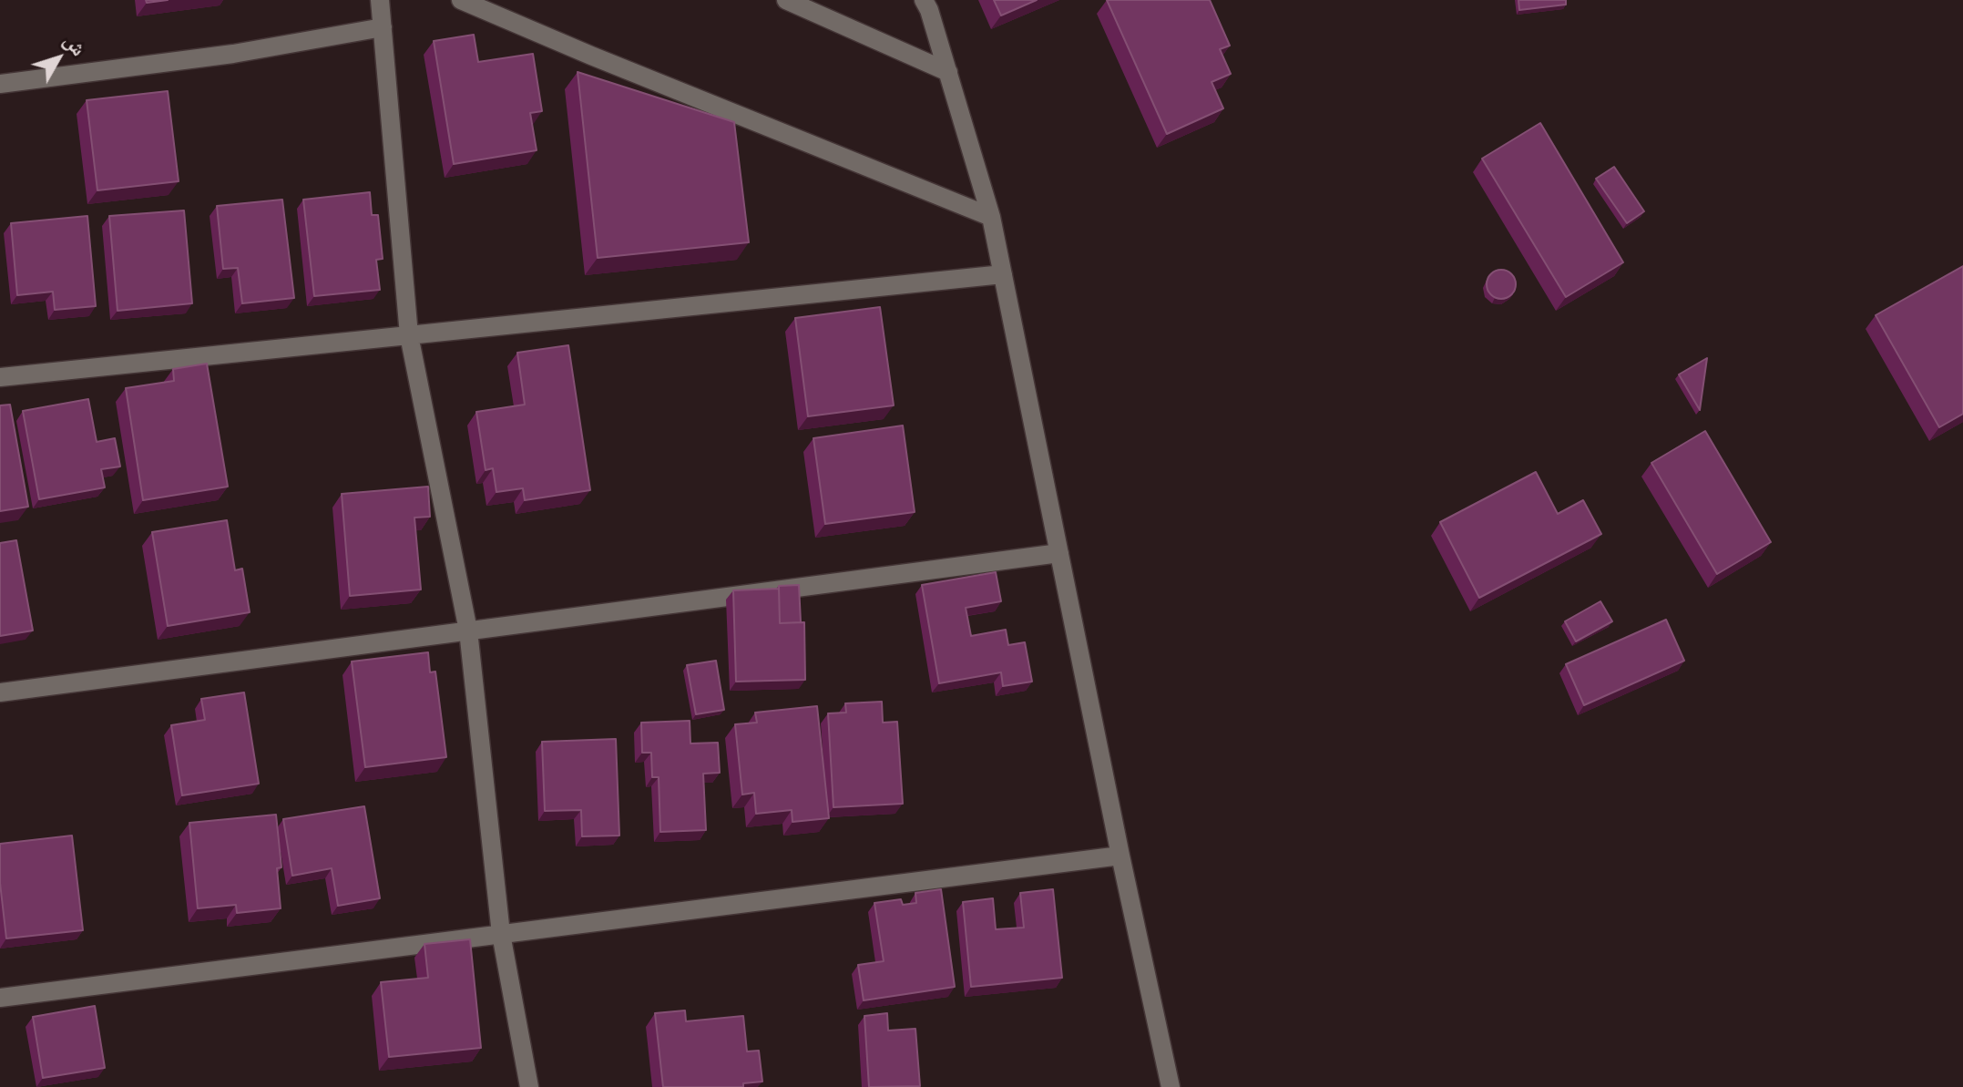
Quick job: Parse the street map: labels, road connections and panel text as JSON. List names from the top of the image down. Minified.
{"north":"top right"}
